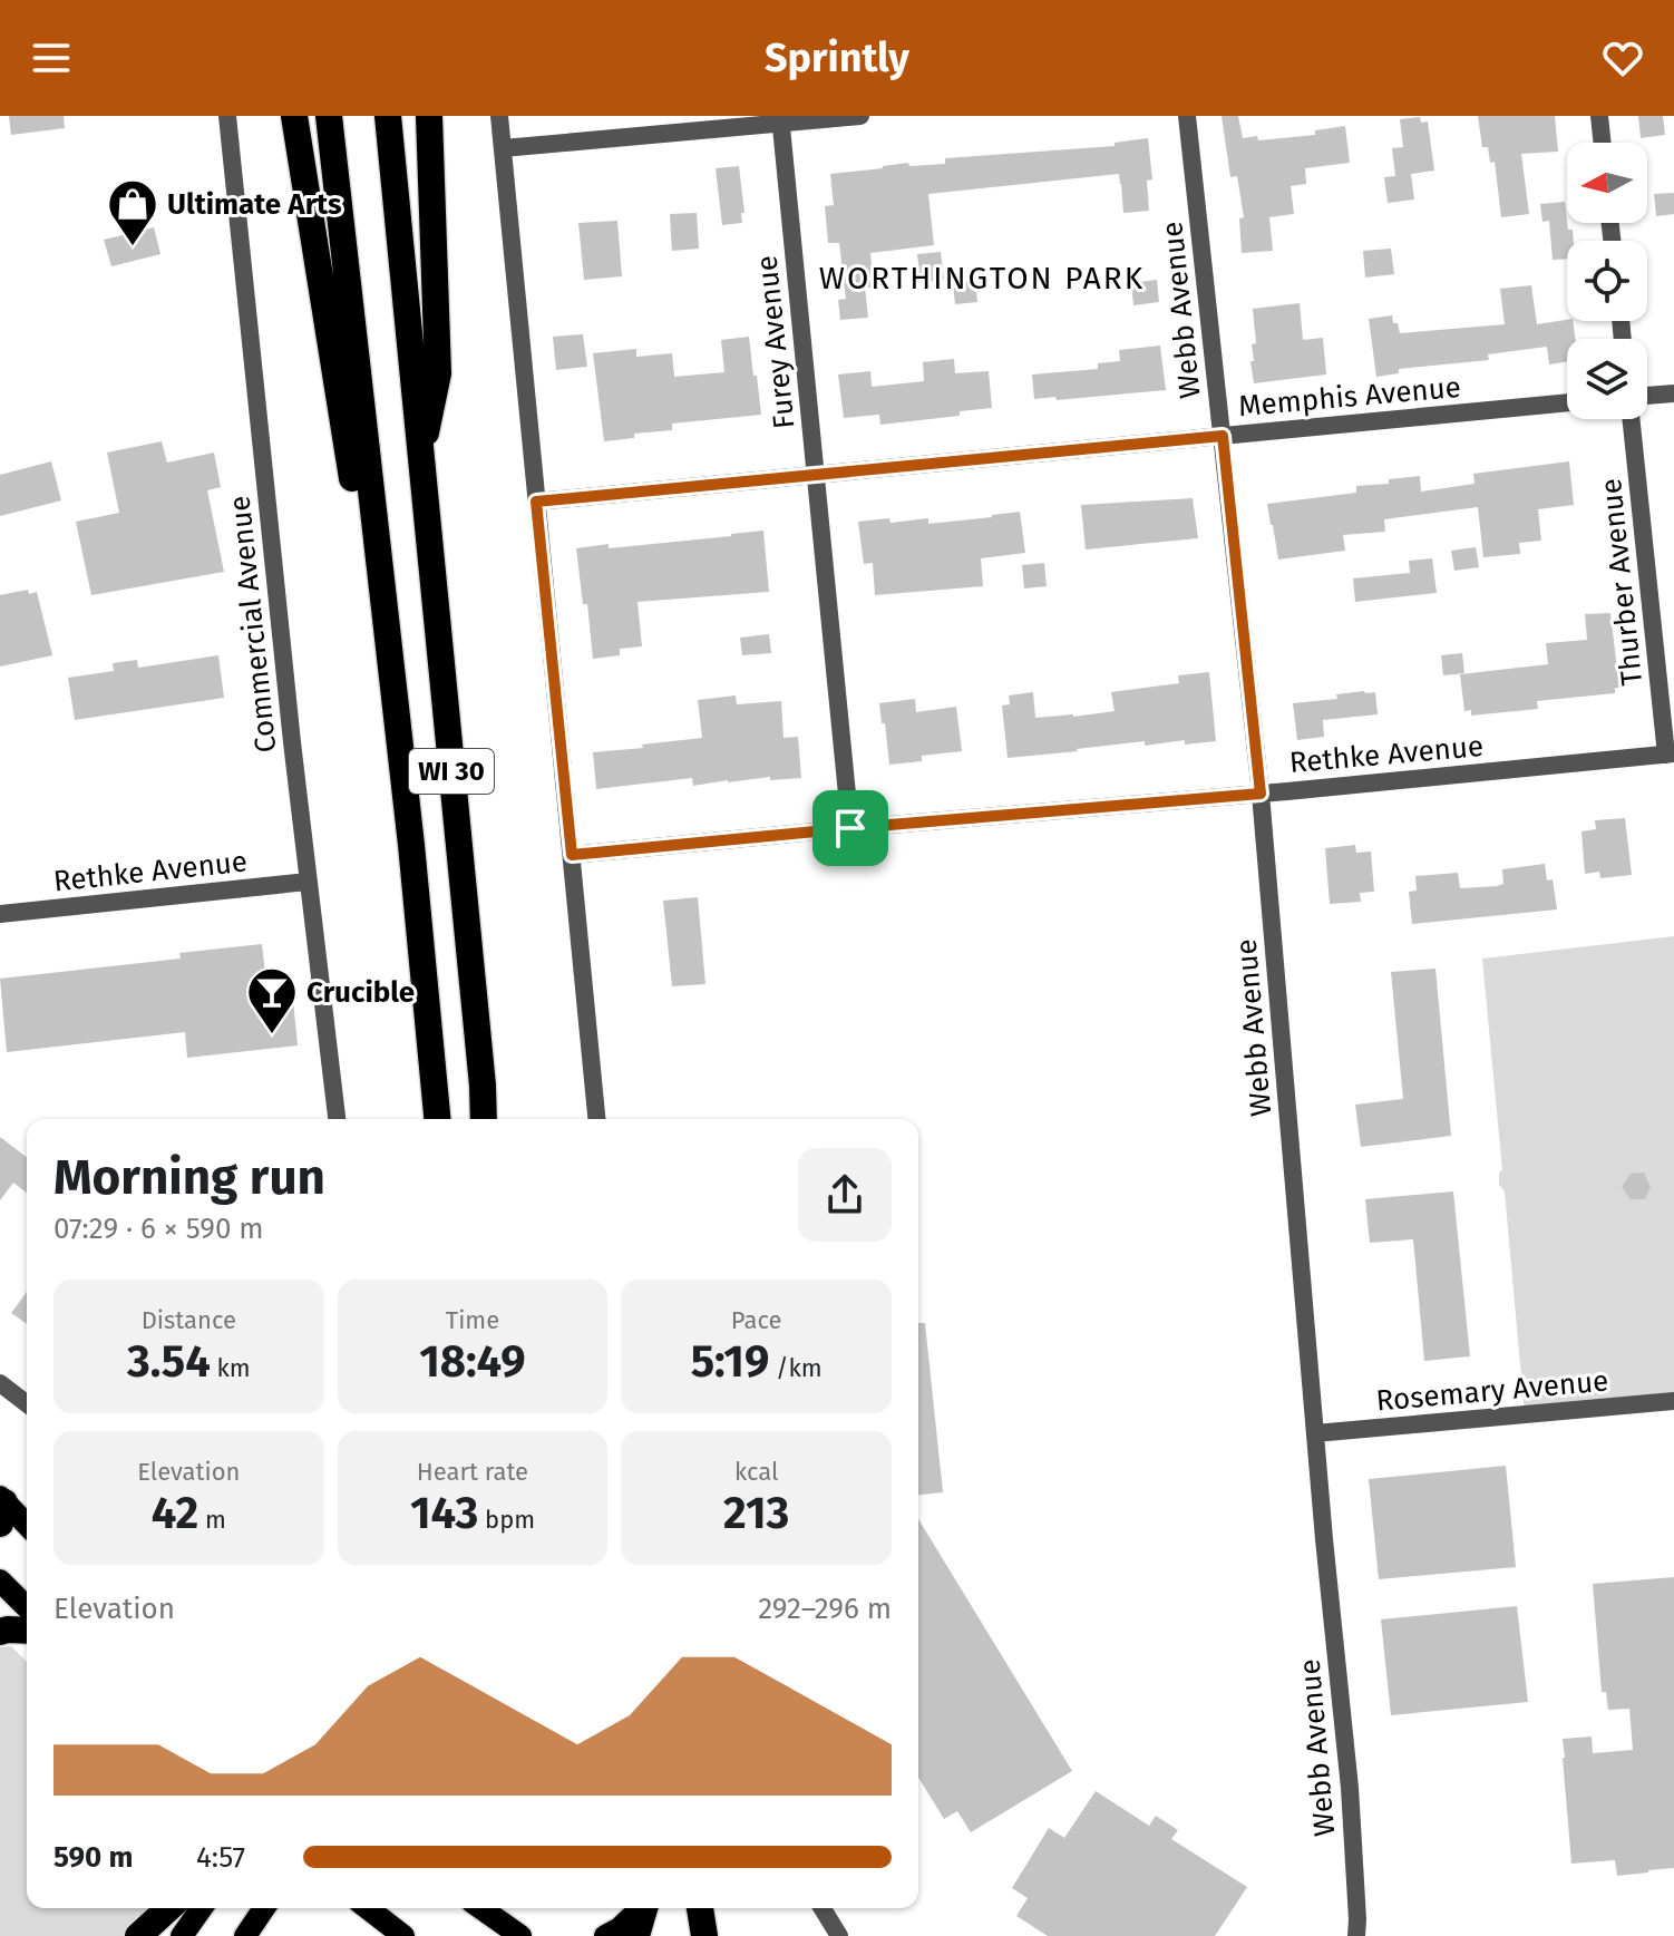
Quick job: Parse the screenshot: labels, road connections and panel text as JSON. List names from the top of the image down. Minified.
{"streets":{"highway":["WI 30"],"street":["Webb Avenue","Furey Avenue","Memphis Avenue","Thurber Avenue","Commercial Avenue","Rethke Avenue","Rosemary Avenue"]},"crossings":[["Webb Avenue","Memphis Avenue"],["Webb Avenue","Rethke Avenue"],["Webb Avenue","Rosemary Avenue"],["Furey Avenue","Memphis Avenue"],["Furey Avenue","Rethke Avenue"],["Thurber Avenue","Rethke Avenue"],["Commercial Avenue","Rethke Avenue"]],"districts":["WORTHINGTON PARK"],"places":{"shop":["Ultimate Arts"],"bar":["Crucible"]},"north":"left","page":{"header":"Sprintly","heading":["Morning run","07:29 · 6 × 590 m"],"stats":[["Distance","3.54 km"],["Time","18:49"],["Pace","5:19 /km"],["Elevation","42 m"],["Heart rate","143 bpm"],["kcal","213"]],"chart":["Elevation","292–296 m"],"list":[{"name":"590 m","note":"4:57"}]}}
